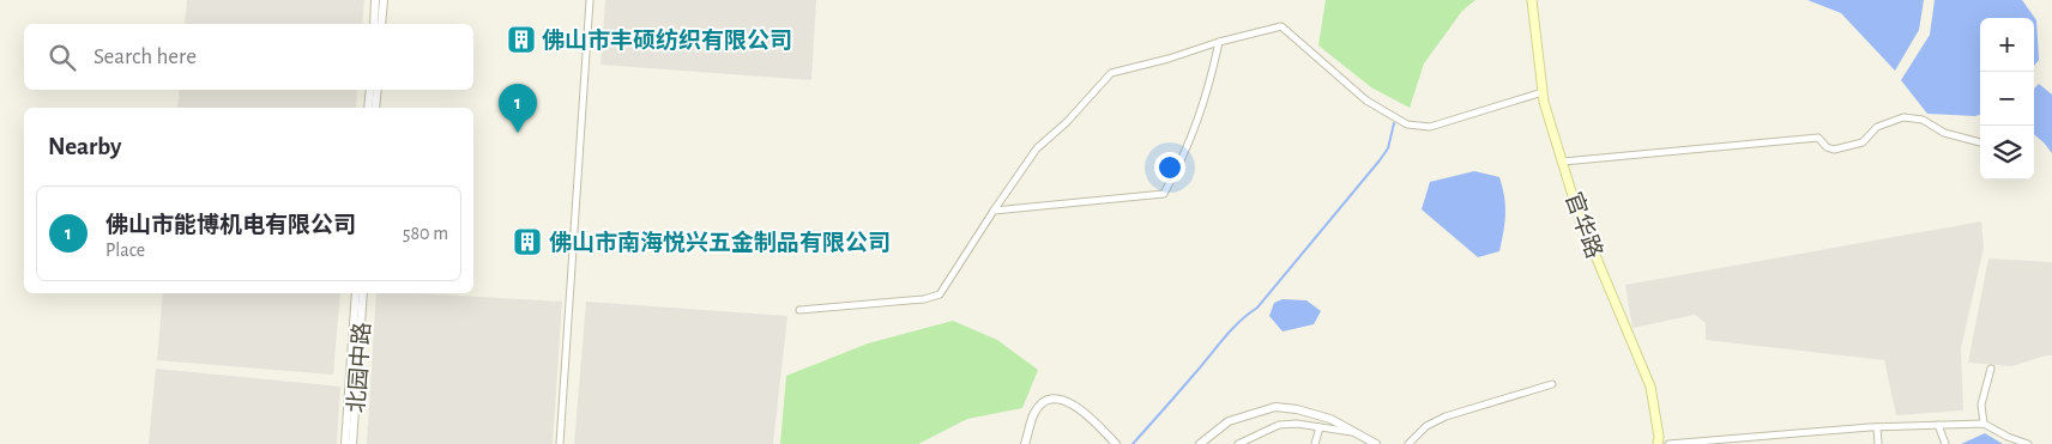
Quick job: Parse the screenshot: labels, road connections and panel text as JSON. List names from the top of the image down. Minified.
{"streets":{"main road":["官华路"],"street":["北园中路"]},"places":{"building":["佛山市丰硕纺织有限公司","佛山市南海悦兴五金制品有限公司"]},"page":{"map_buttons":["+","−"],"search":"Search here","pins":"1","heading":"Nearby","list":[{"mark":"1","name":"佛山市能博机电有限公司","note":"Place","value":"580 m"}]}}
